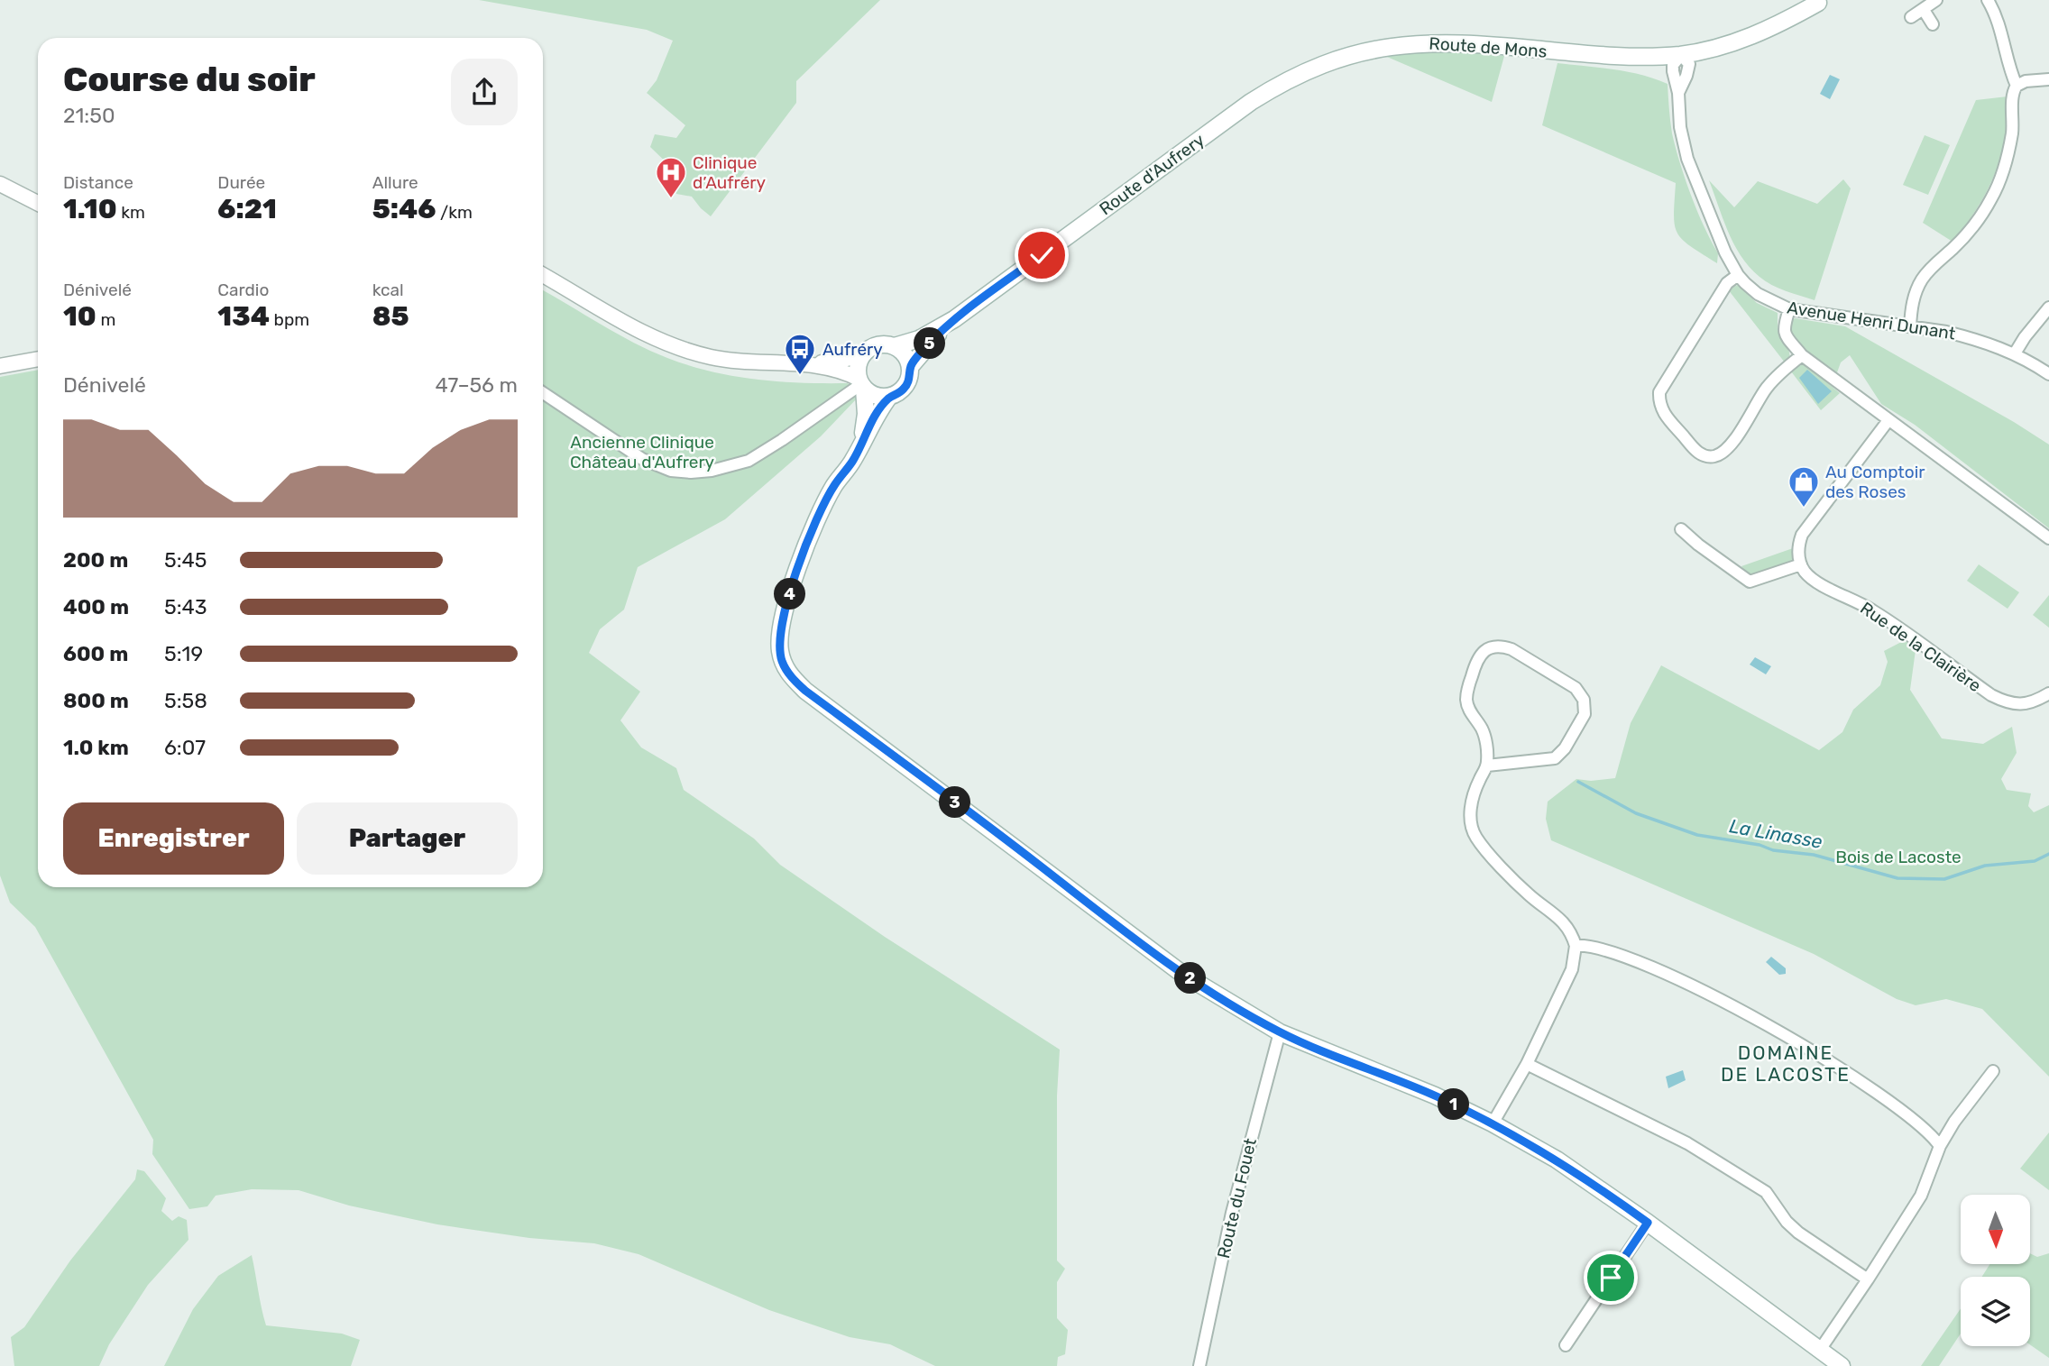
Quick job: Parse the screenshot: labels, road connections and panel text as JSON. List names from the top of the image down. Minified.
{"streets":{"main road":["Route de Mons","Route d'Aufrery"],"street":["Avenue Henri Dunant","Rue de la Clairière","Route du Fouet"]},"crossings":[["Route de Mons","Route d'Aufrery"],["Route de Mons","Avenue Henri Dunant"]],"districts":["DOMAINE DE LACOSTE"],"water":["La Linasse"],"parks":["Ancienne Clinique Château d'Aufrery","Bois de Lacoste"],"places":{"hospital":["Clinique d’Aufréry"],"bus stop":["Aufréry"],"shop":["Au Comptoir des Roses"]},"north":"bottom","page":{"heading":["Course du soir","21:50"],"stats":[["Distance","1.10 km"],["Durée","6:21"],["Allure","5:46 /km"],["Dénivelé","10 m"],["Cardio","134 bpm"],["kcal","85"]],"pins":["5","4","3","2","1"],"chart":["Dénivelé","47–56 m"],"list":[{"name":"200 m","note":"5:45"},{"name":"400 m","note":"5:43"},{"name":"600 m","note":"5:19"},{"name":"800 m","note":"5:58"},{"name":"1.0 km","note":"6:07"}],"buttons":["Enregistrer","Partager"]}}
